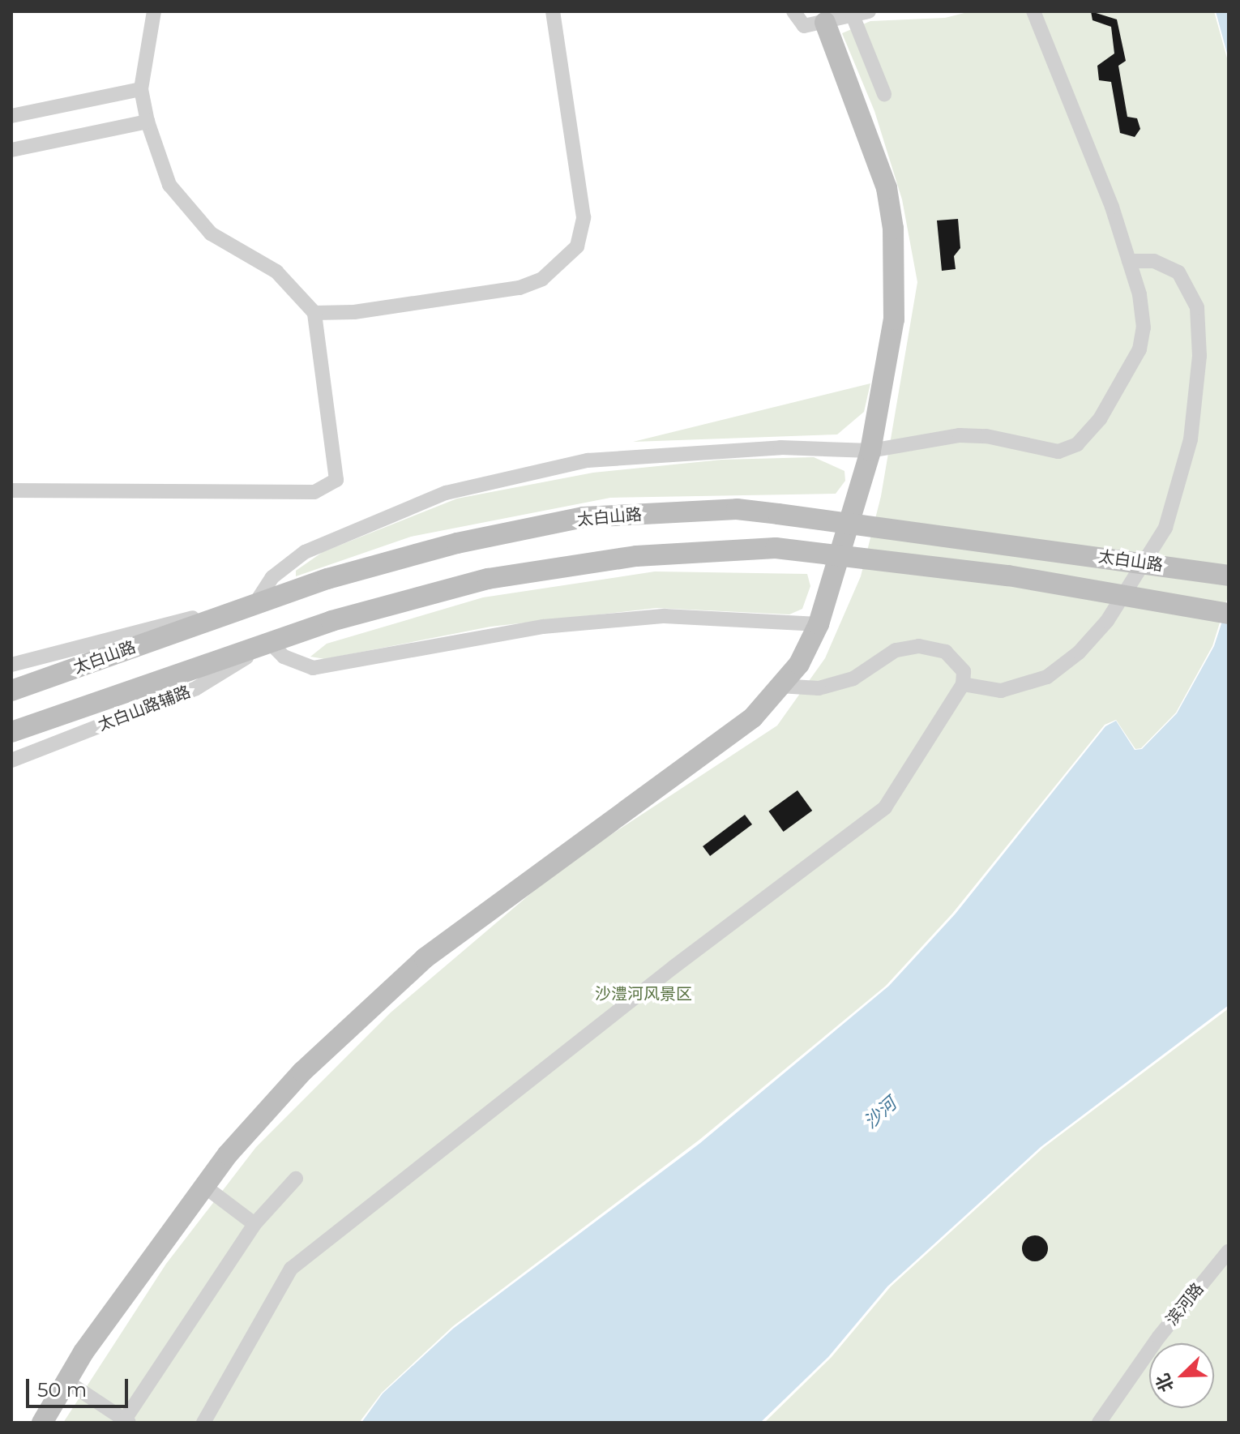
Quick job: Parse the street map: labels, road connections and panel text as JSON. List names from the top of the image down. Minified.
{"streets":{"main road":["太白山路"],"street":["太白山路辅路","滨河路"]},"crossings":[["太白山路","太白山路辅路"]],"water":["沙河"],"parks":["沙澧河风景区"],"scale_bar":"50 m","north":"bottom left"}
